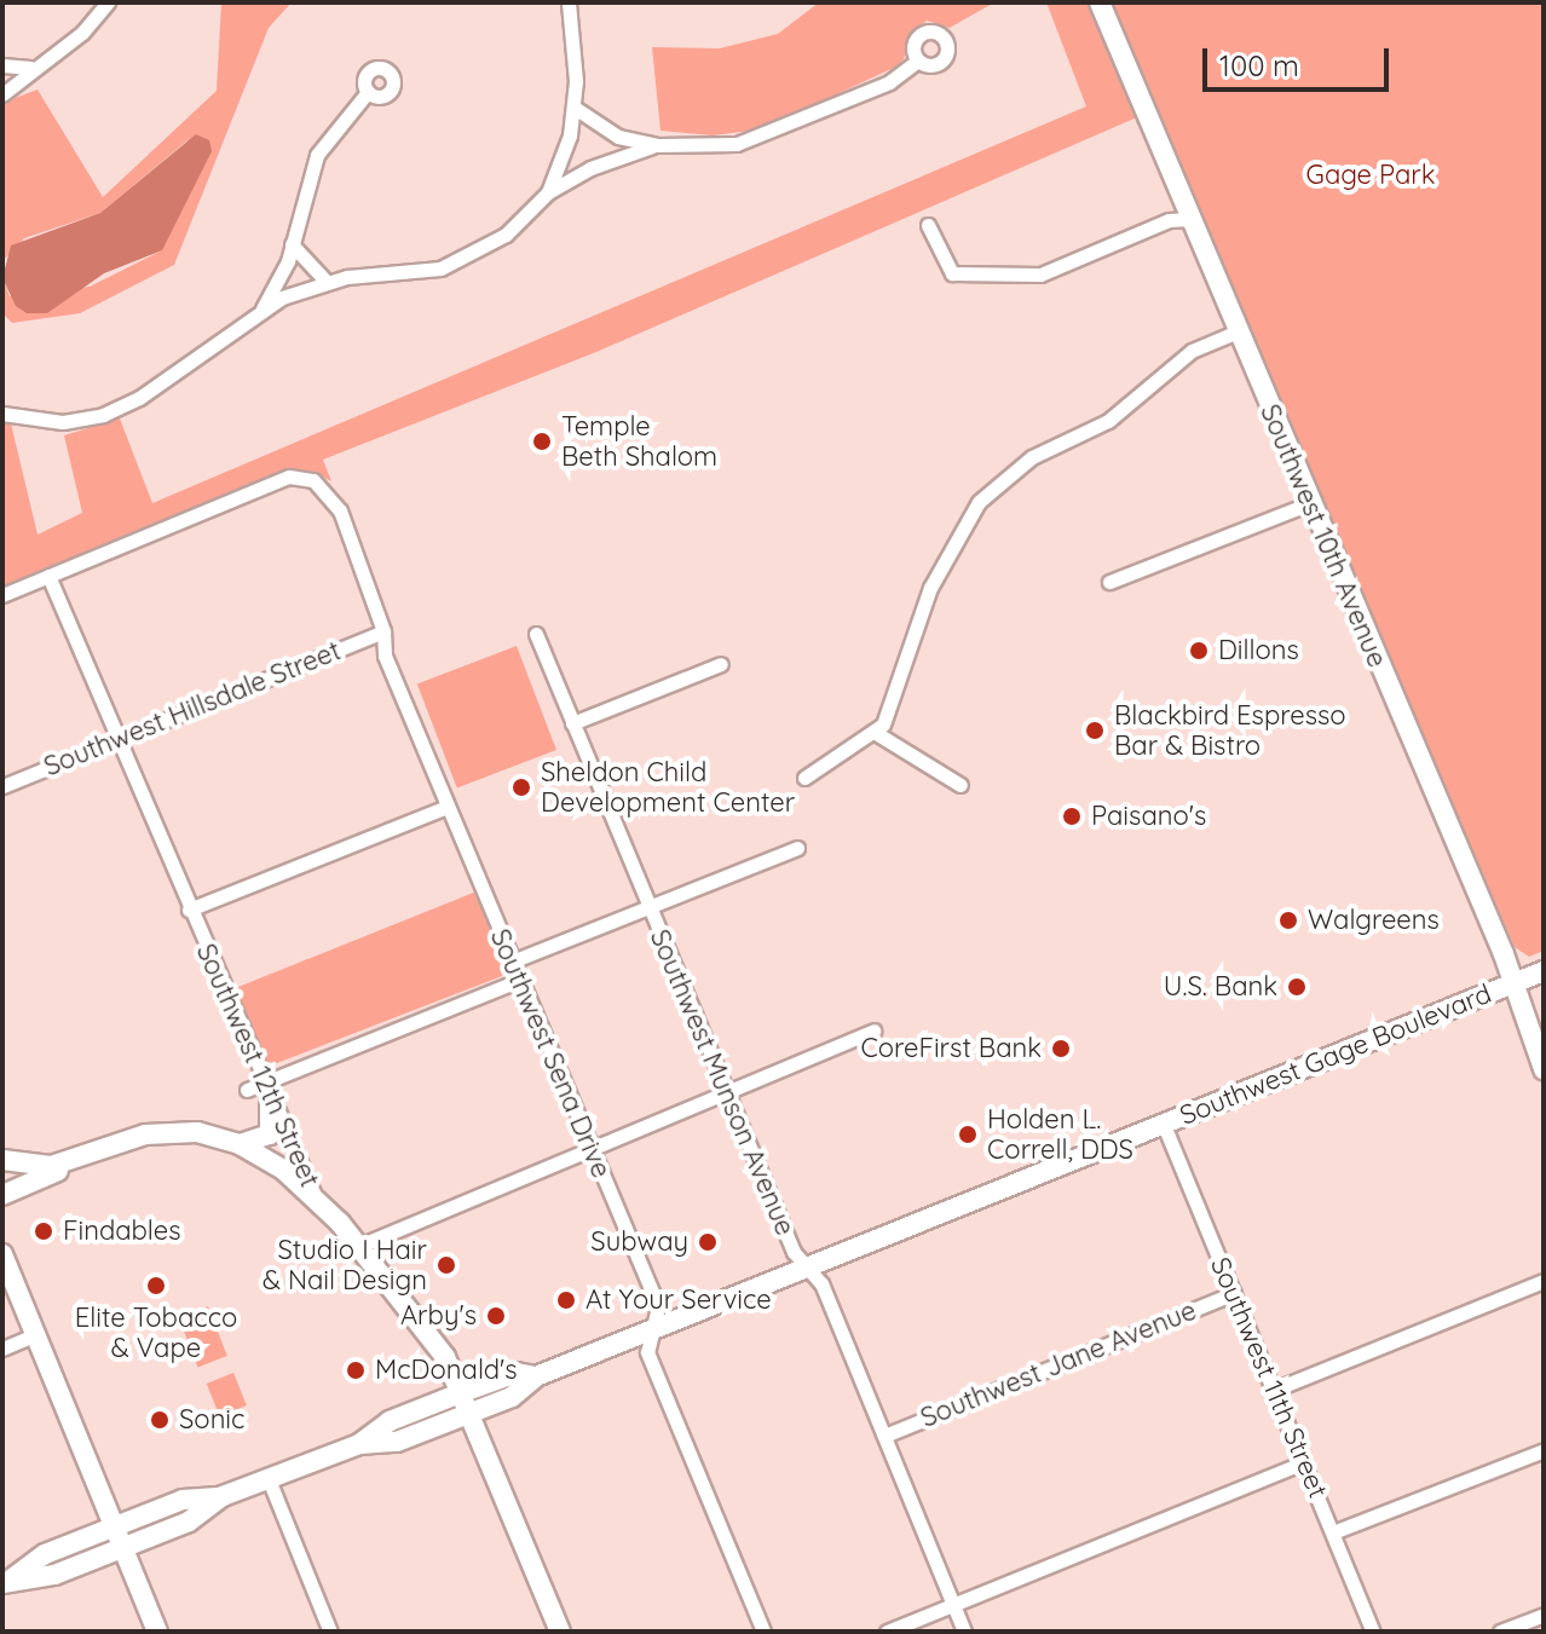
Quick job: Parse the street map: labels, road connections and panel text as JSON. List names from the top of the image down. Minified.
{"streets":{"main road":["Southwest 10th Avenue","Southwest Gage Boulevard","Southwest 12th Street"],"street":["Southwest Hillsdale Street","Southwest Sena Drive","Southwest Munson Avenue","Southwest Jane Avenue","Southwest 11th Street"]},"crossings":[["Southwest 10th Avenue","Southwest Gage Boulevard"],["Southwest Hillsdale Street","Southwest Sena Drive"],["Southwest Hillsdale Street","Southwest 12th Street"],["Southwest Sena Drive","Southwest Gage Boulevard"],["Southwest Sena Drive","Southwest 12th Street"],["Southwest Gage Boulevard","Southwest 12th Street"],["Southwest Gage Boulevard","Southwest Munson Avenue"],["Southwest Gage Boulevard","Southwest 11th Street"],["Southwest Munson Avenue","Southwest Jane Avenue"],["Southwest Jane Avenue","Southwest 11th Street"]],"parks":["Gage Park"],"places":["Temple Beth Shalom","Dillons","Blackbird Espresso Bar & Bistro","Sheldon Child Development Center","Paisano's","Walgreens","U.S. Bank","CoreFirst Bank","Holden L. Correll, DDS","Findables","Subway","Studio I Hair & Nail Design","Elite Tobacco & Vape","At Your Service","Arby's","McDonald's","Sonic"],"scale_bar":"100 m"}
